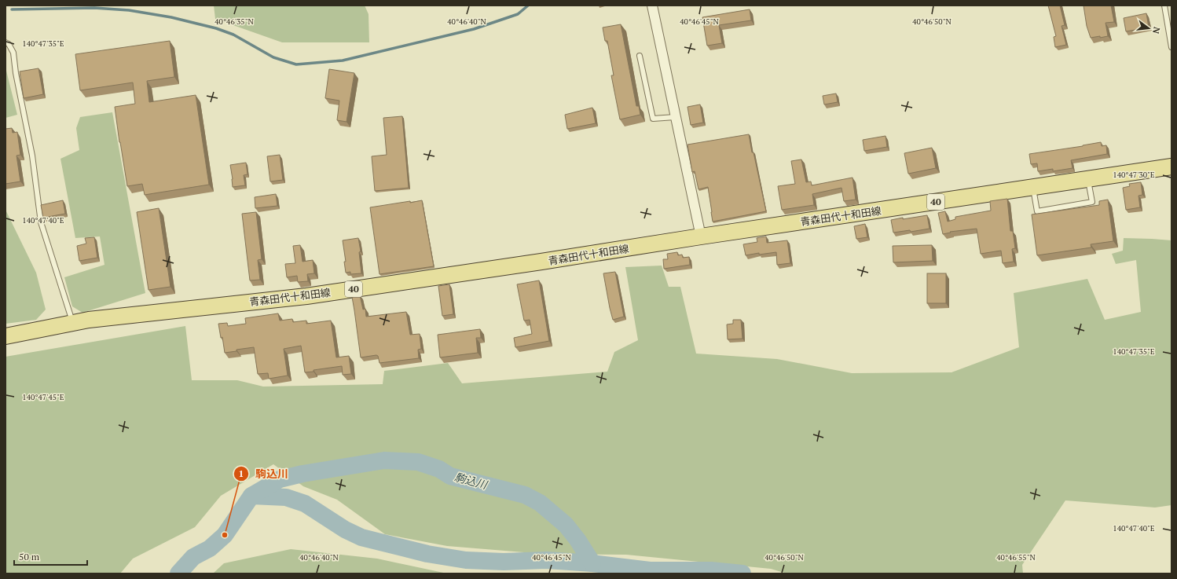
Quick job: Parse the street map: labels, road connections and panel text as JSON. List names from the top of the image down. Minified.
{"streets":{"main road":["40","青森田代十和田線"]},"water":["駒込川"],"places":["駒込川"],"scale_bar":"50 m","north":"right","coordinates":["40°46'35\"N","40°46'40\"N","40°46'45\"N","40°46'50\"N","140°47'35\"E","140°47'30\"E","140°47'40\"E","140°47'45\"E","40°46'55\"N"]}
